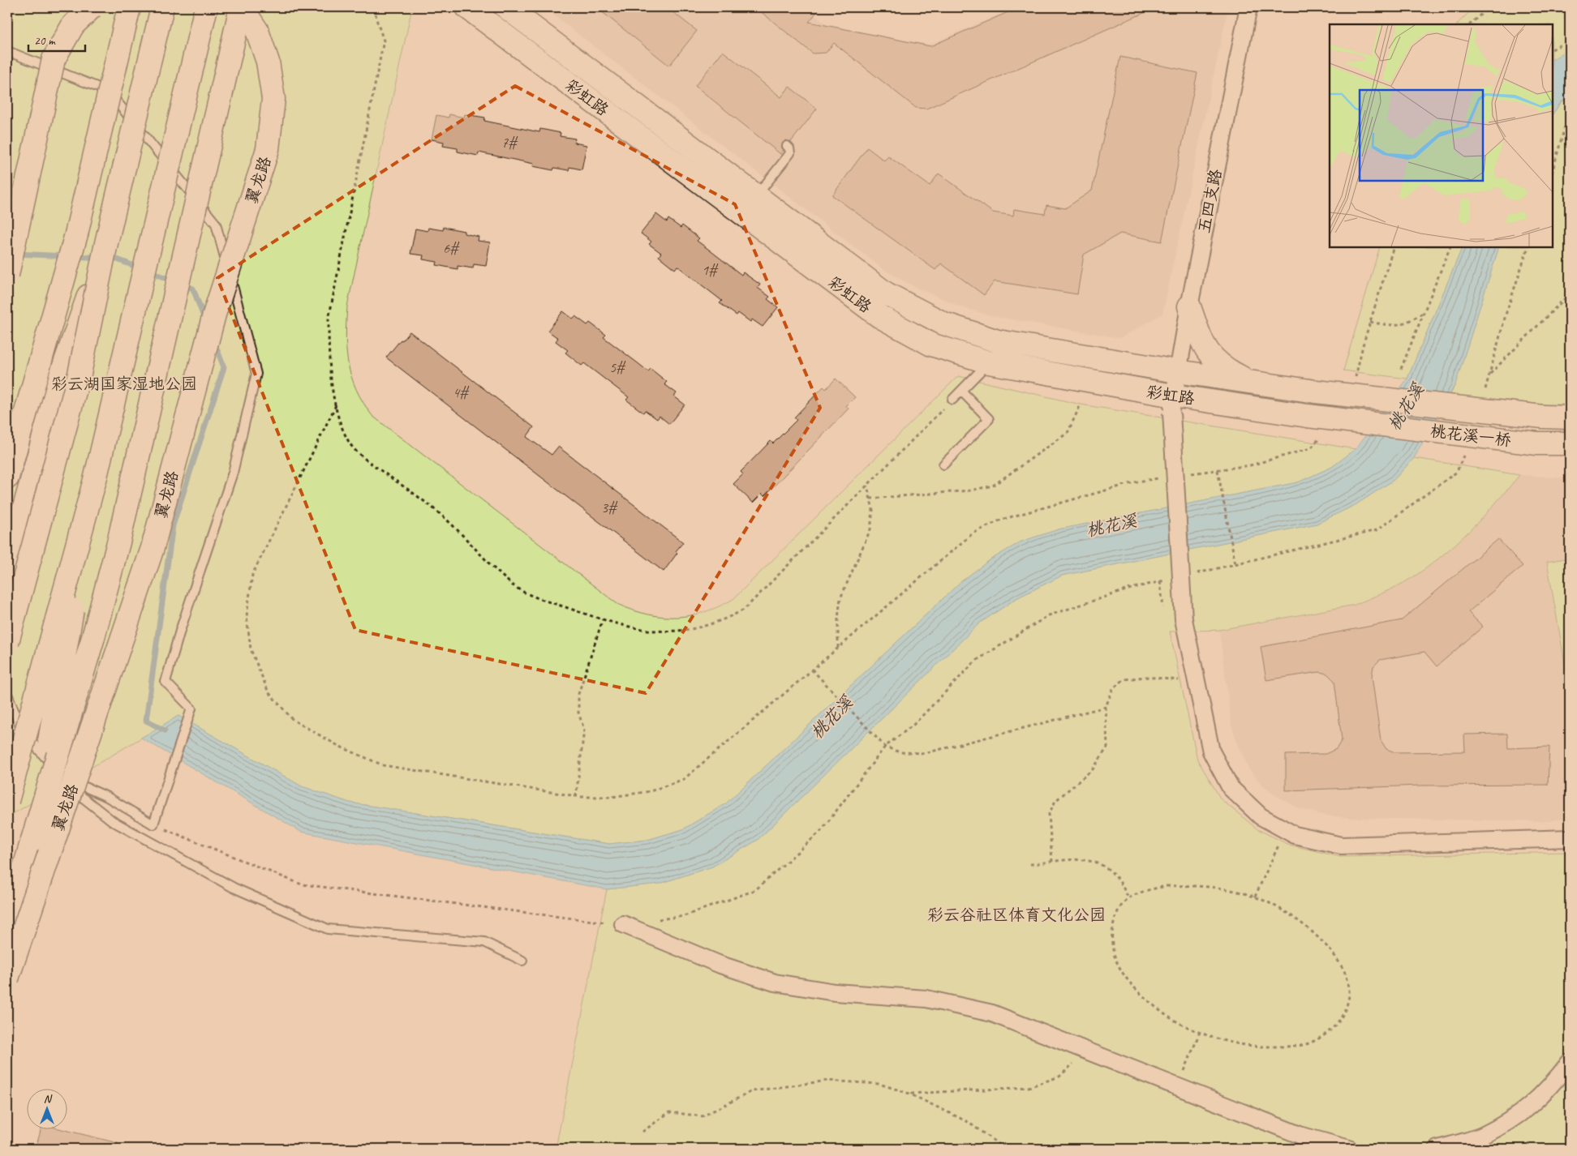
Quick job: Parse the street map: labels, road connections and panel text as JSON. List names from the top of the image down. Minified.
{"streets":{"main road":["彩虹路","翼龙路","桃花溪一桥"],"street":["五四支路"]},"crossings":[["彩虹路","五四支路"],["彩虹路","桃花溪一桥"]],"water":["桃花溪"],"parks":["彩云湖国家湿地公园","彩云谷社区体育文化公园"],"house_numbers":["7#","6#","1#","5#","4#","3#"],"scale_bar":"20 m","north":"top"}
